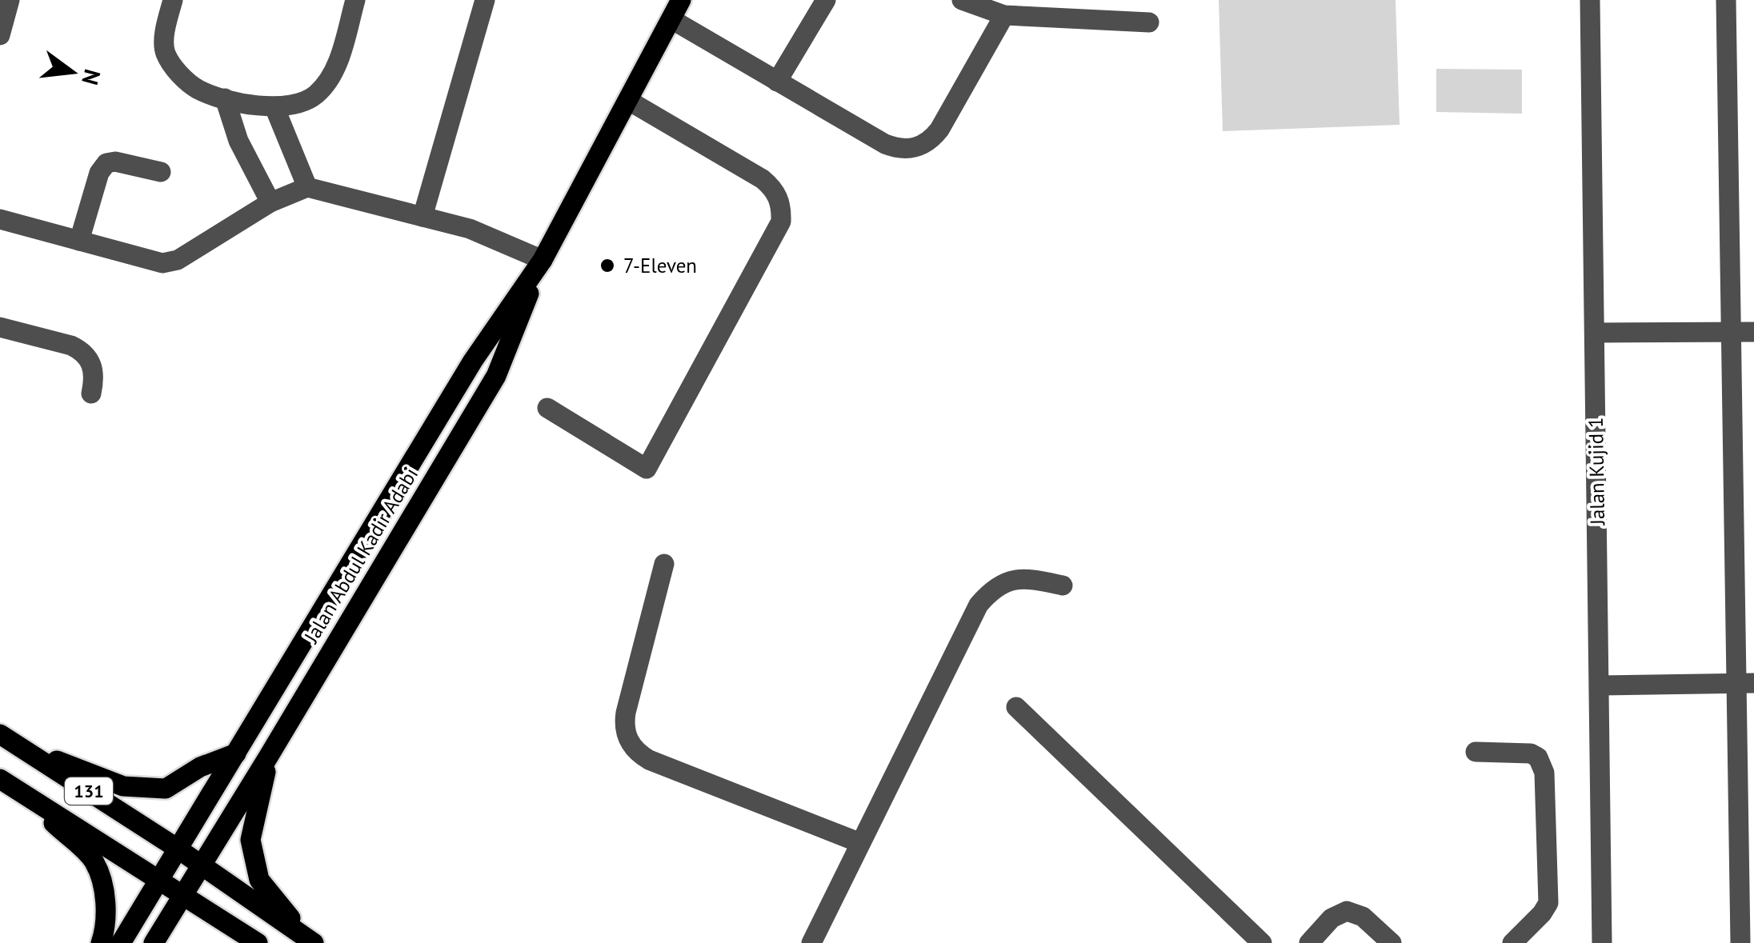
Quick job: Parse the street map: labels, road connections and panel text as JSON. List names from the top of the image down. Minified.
{"streets":{"main road":["Jalan Abdul Kadir Adabi","131"],"street":["Jalan Kujid 1"]},"crossings":[["Jalan Abdul Kadir Adabi","131"]],"places":["7-Eleven"],"north":"right"}
